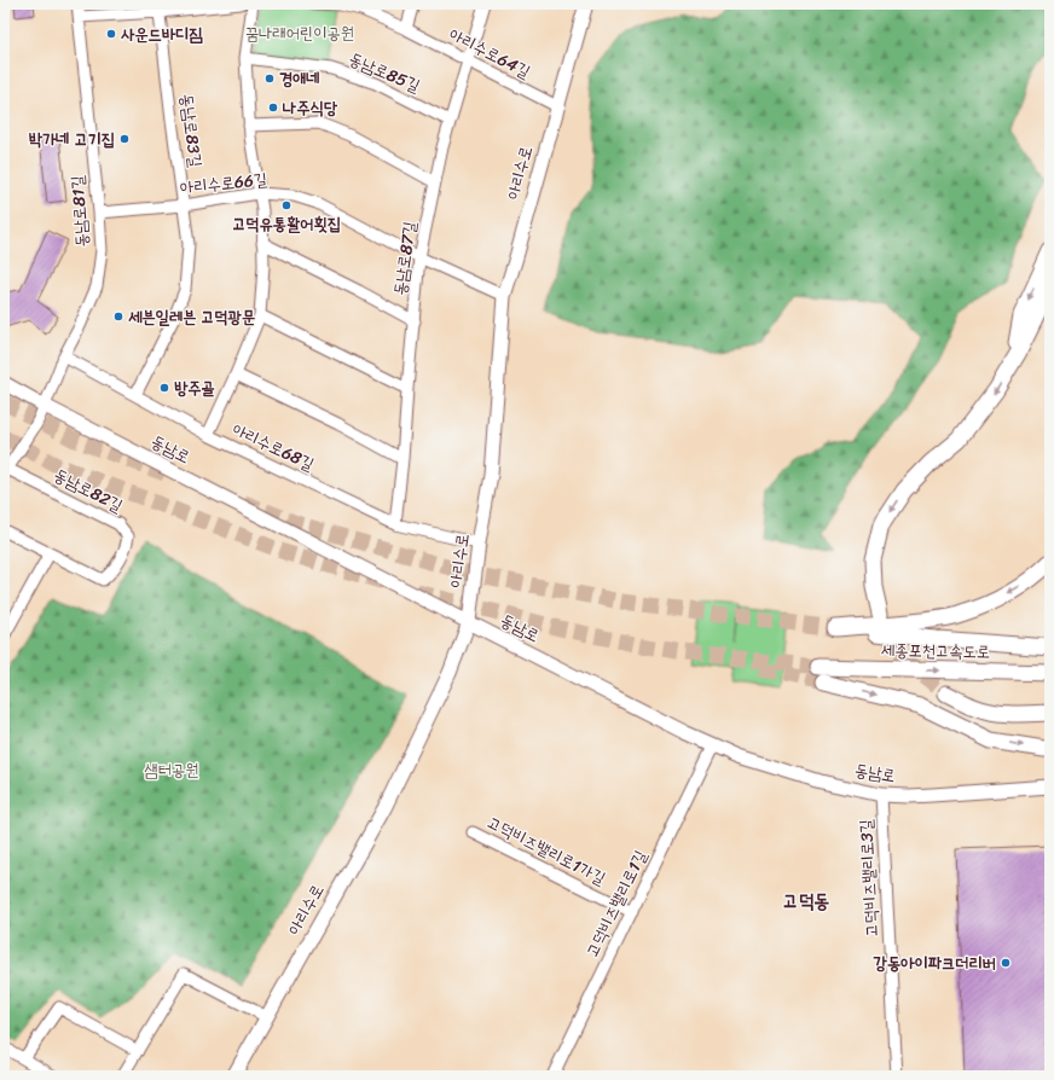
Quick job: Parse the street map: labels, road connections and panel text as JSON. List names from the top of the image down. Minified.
{"streets":{"highway":["세종포천고속도로"],"main road":["아리수로","동남로"],"street":["아리수로64길","동남로85길","동남로83길","아리수로66길","동남로81길","동남로87길","아리수로68길","동남로82길","고덕비즈밸리로1가길","고덕비즈밸리로3길","고덕비즈밸리로1길"]},"crossings":[["아리수로64길","아리수로"],["아리수로64길","동남로87길"],["동남로85길","동남로87길"],["동남로83길","아리수로66길"],["동남로83길","아리수로68길"],["아리수로","아리수로66길"],["아리수로","아리수로68길"],["아리수로","동남로"],["아리수로66길","동남로81길"],["아리수로66길","동남로87길"],["동남로81길","아리수로68길"],["동남로81길","동남로"],["동남로81길","동남로82길"],["동남로87길","아리수로68길"],["동남로","동남로82길"],["동남로","고덕비즈밸리로3길"],["동남로","고덕비즈밸리로1길"],["고덕비즈밸리로1가길","고덕비즈밸리로1길"]],"districts":["고덕동"],"parks":["꿈나래어린이공원","샘터공원"],"places":["사운드바디짐","경애네","나주식당","박가네 고기집","고덕유통활어횟집","세븐일레븐 고덕광문","방주골","강동아이파크더리버"]}
